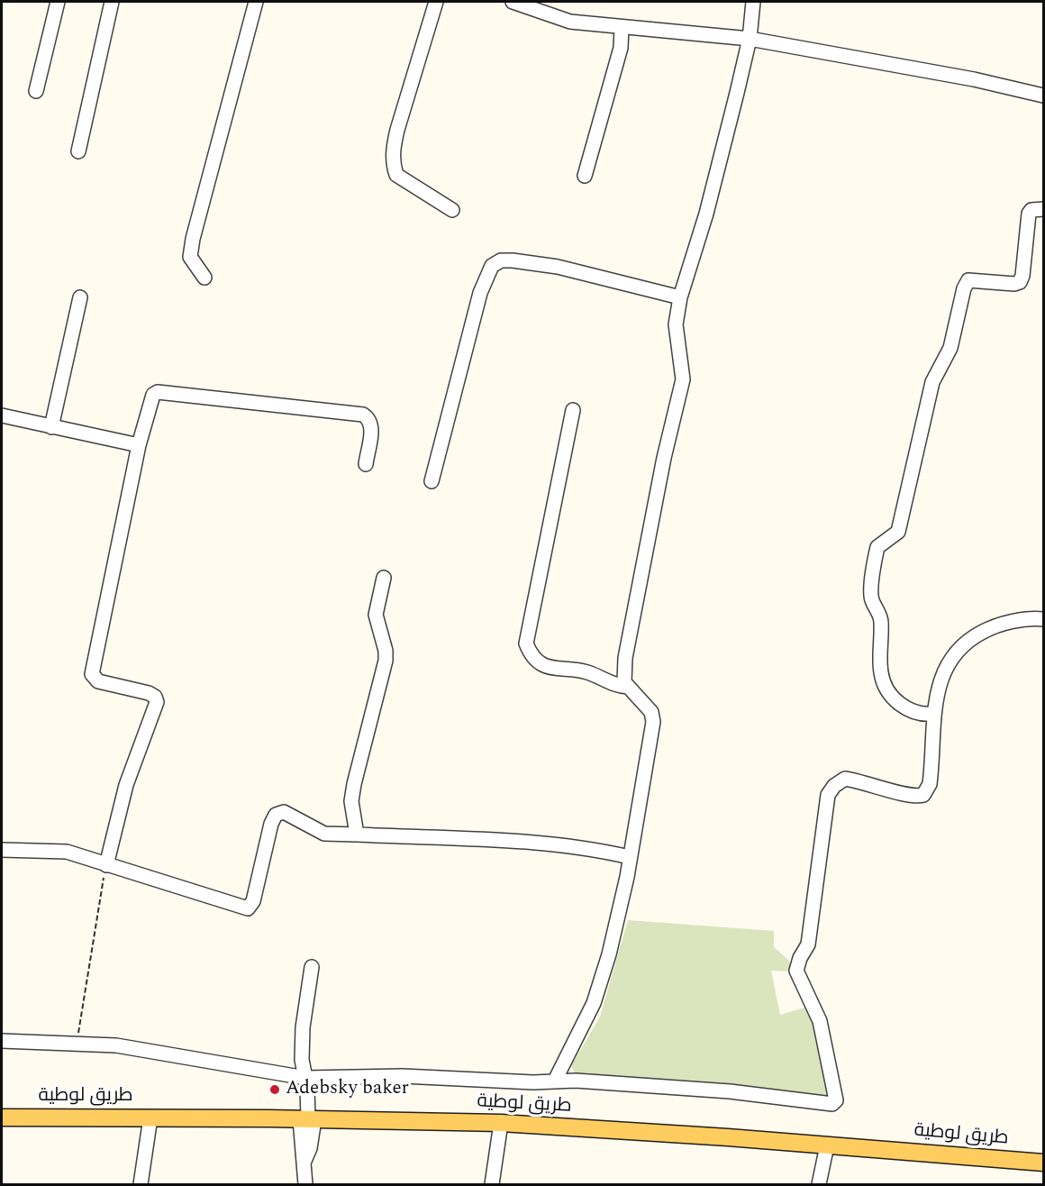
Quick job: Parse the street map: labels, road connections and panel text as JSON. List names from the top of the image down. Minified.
{"streets":{"main road":["طريق لوطية"]},"places":["Adebsky baker"]}
